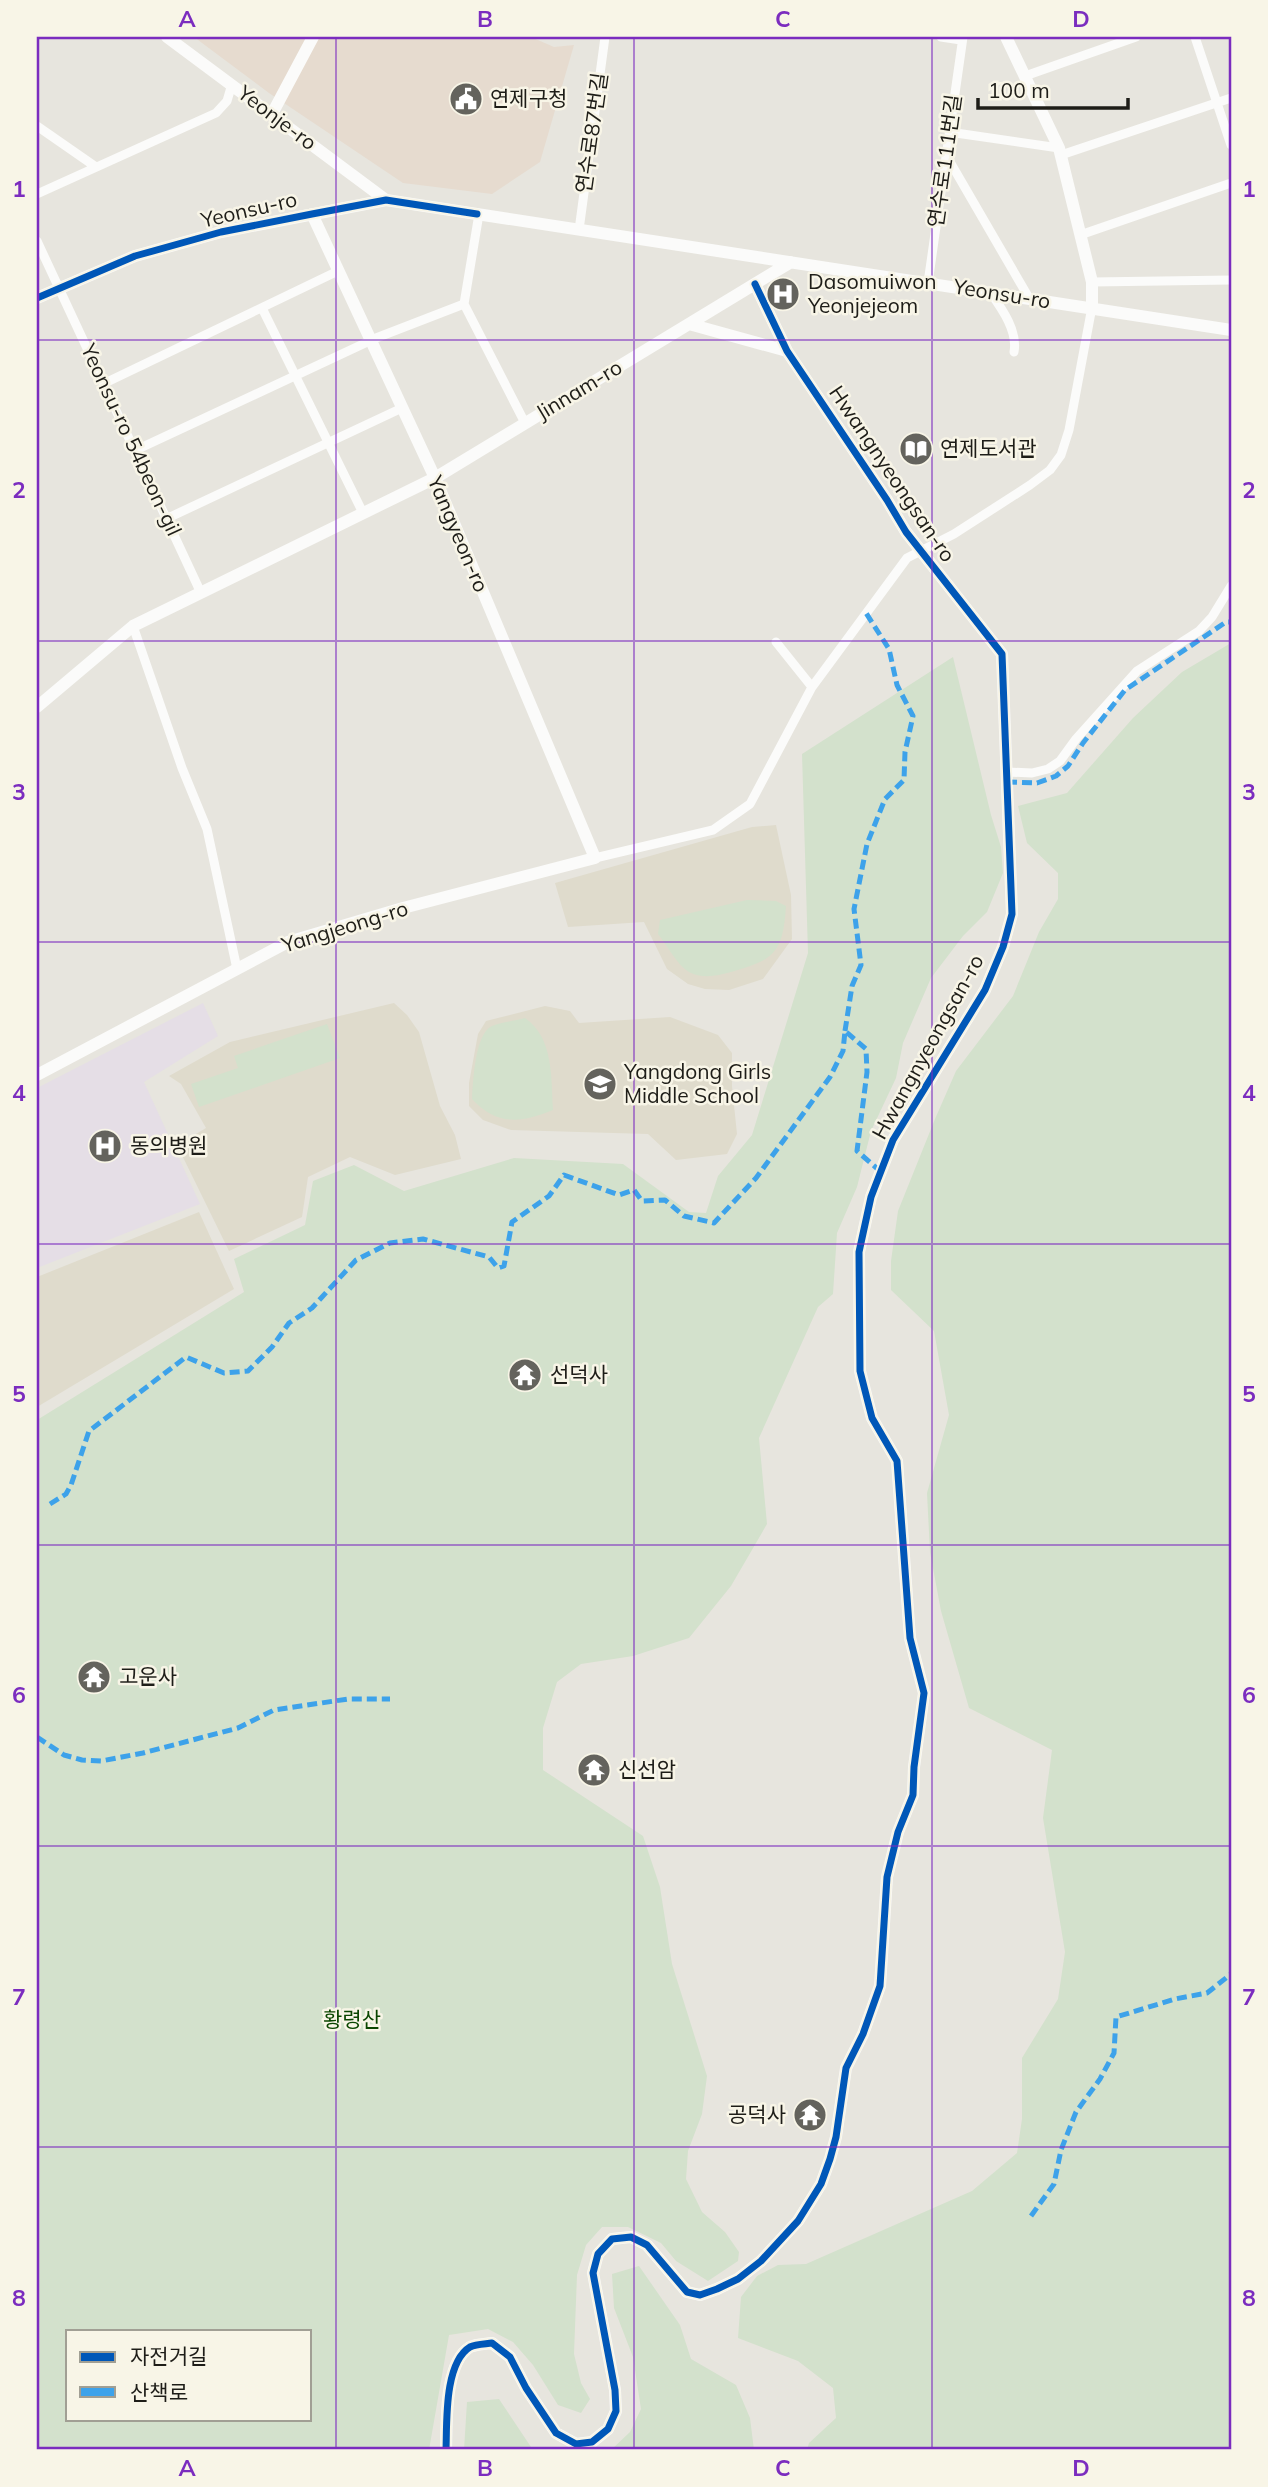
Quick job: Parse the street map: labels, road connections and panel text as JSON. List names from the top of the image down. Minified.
{"streets":{"street":["Yeonje-ro","연수로87번길","연수로111번길","Yeonsu-ro","Jinnam-ro","Yeonsu-ro 54beon-gil","Hwangnyeongsan-ro","Yangyeon-ro","Yangjeong-ro"]},"crossings":[["Yeonje-ro","Yeonsu-ro"],["연수로87번길","Yeonsu-ro"],["연수로111번길","Yeonsu-ro"],["Yeonsu-ro","Jinnam-ro"],["Yeonsu-ro","Yeonsu-ro 54beon-gil"],["Yeonsu-ro","Yangyeon-ro"],["Jinnam-ro","Yeonsu-ro 54beon-gil"],["Jinnam-ro","Hwangnyeongsan-ro"],["Jinnam-ro","Yangyeon-ro"],["Yangyeon-ro","Yangjeong-ro"]],"parks":["황령산"],"places":{"public building":["연제구청"],"hospital":["Dasomuiwon Yeonjejeom","동의병원"],"library":["연제도서관"],"school or university":["Yangdong Girls Middle School"],"temple":["선덕사","고운사","신선암","공덕사"]},"legend":["자전거길","산책로"],"scale_bar":"100 m","grid":{"columns":["A","B","C","D"],"rows":["1","2","3","4","5","6","7","8"]}}
